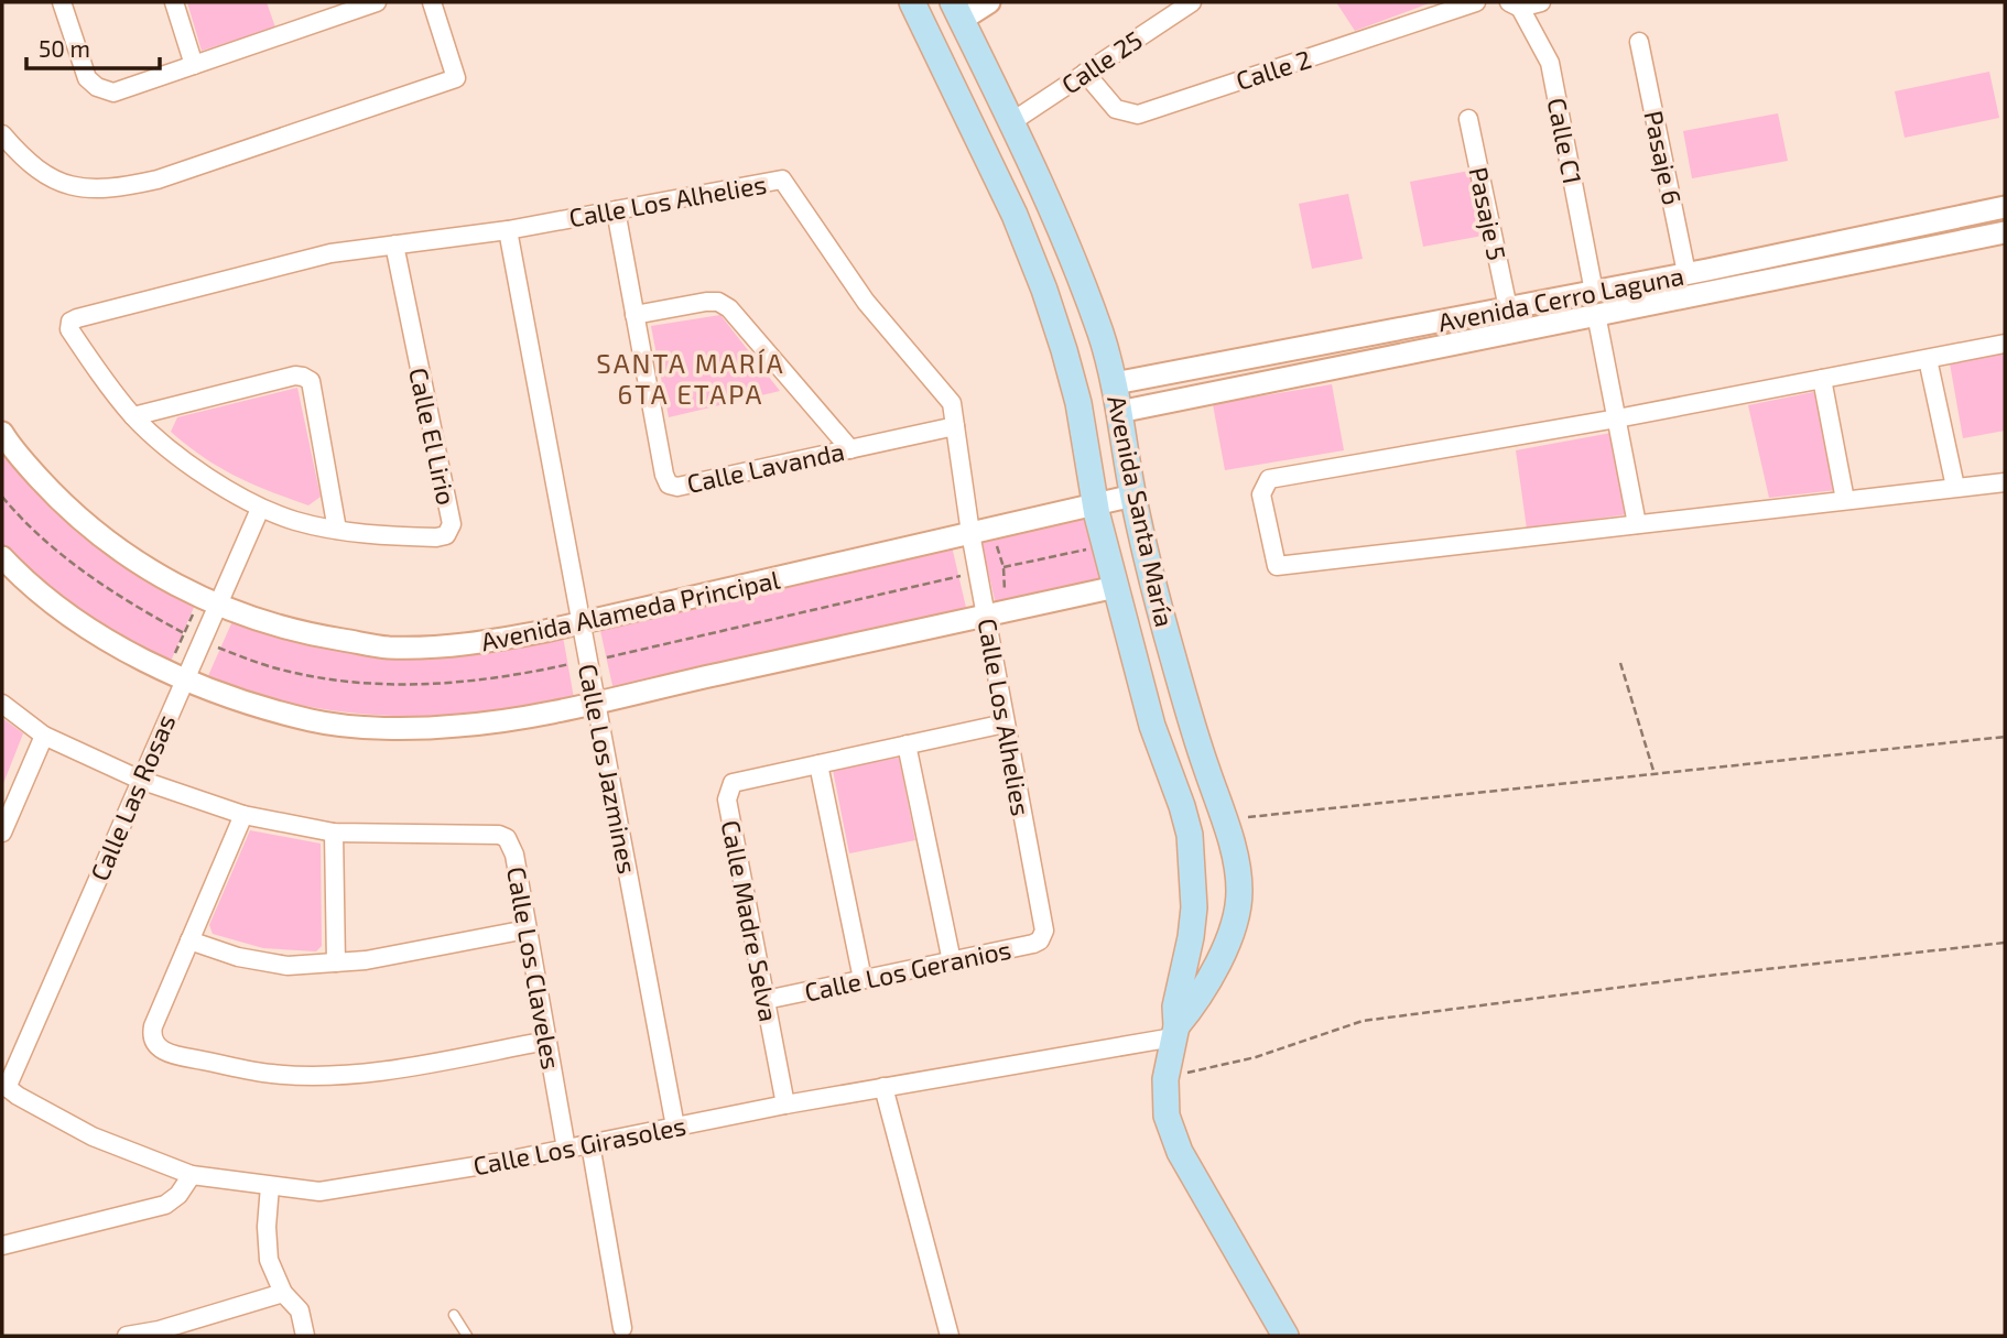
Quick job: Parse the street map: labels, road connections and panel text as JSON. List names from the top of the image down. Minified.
{"streets":{"main road":["Avenida Santa María"],"street":["Calle 25","Calle 2","Calle C1","Pasaje 6","Calle Los Alhelies","Pasaje 5","Avenida Cerro Laguna","Calle El Lirio","Calle Lavanda","Avenida Alameda Principal","Calle Los Jazmines","Calle Las Rosas","Calle Madre Selva","Calle Los Claveles","Calle Los Geranios","Calle Los Girasoles"]},"crossings":[["Calle 25","Calle 2"],["Calle 25","Avenida Santa María"],["Calle C1","Avenida Cerro Laguna"],["Pasaje 6","Avenida Cerro Laguna"],["Calle Los Alhelies","Calle El Lirio"],["Calle Los Alhelies","Calle Lavanda"],["Calle Los Alhelies","Avenida Alameda Principal"],["Calle Los Alhelies","Calle Los Jazmines"],["Calle Los Alhelies","Calle Madre Selva"],["Calle Los Alhelies","Calle Los Geranios"],["Pasaje 5","Avenida Cerro Laguna"],["Avenida Cerro Laguna","Avenida Santa María"],["Calle El Lirio","Calle Las Rosas"],["Avenida Santa María","Avenida Alameda Principal"],["Avenida Santa María","Calle Los Girasoles"],["Avenida Alameda Principal","Calle Los Jazmines"],["Avenida Alameda Principal","Calle Las Rosas"],["Calle Los Jazmines","Calle Los Girasoles"],["Calle Las Rosas","Calle Los Claveles"],["Calle Las Rosas","Calle Los Girasoles"],["Calle Madre Selva","Calle Los Geranios"],["Calle Madre Selva","Calle Los Girasoles"],["Calle Los Claveles","Calle Los Girasoles"]],"districts":["SANTA MARÍA 6TA ETAPA"],"scale_bar":"50 m"}
